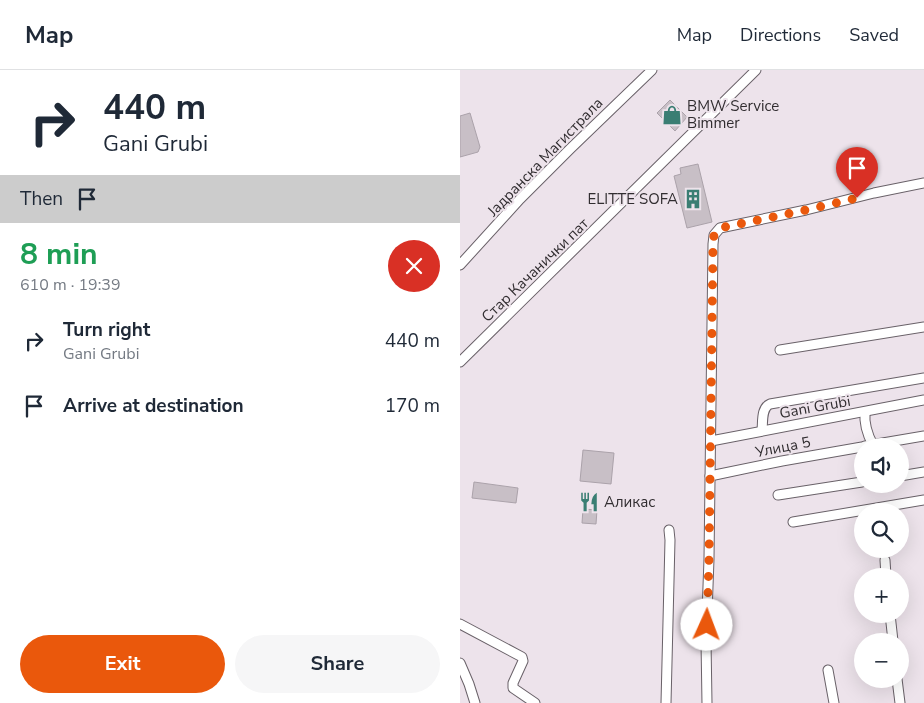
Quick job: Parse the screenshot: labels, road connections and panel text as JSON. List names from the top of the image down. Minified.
{"streets":{"street":["Јадранска Магистрала","Стар Качанички пат","Gani Grubi","Улица 5"]},"places":{"shop":["BMW Service Bimmer"],"building":["ELITTE SOFA"],"restaurant":["Аликас"]},"page":{"header":"Map","nav":["Map","Directions","Saved"],"turn":["440 m","Gani Grubi"],"then":"Then","heading":["8 min","610 m · 19:39"],"list":[{"name":"Turn right","note":"Gani Grubi","value":"440 m"},{"name":"Arrive at destination","value":"170 m"}],"map_buttons":["+","−"],"buttons":["Exit","Share"]}}
